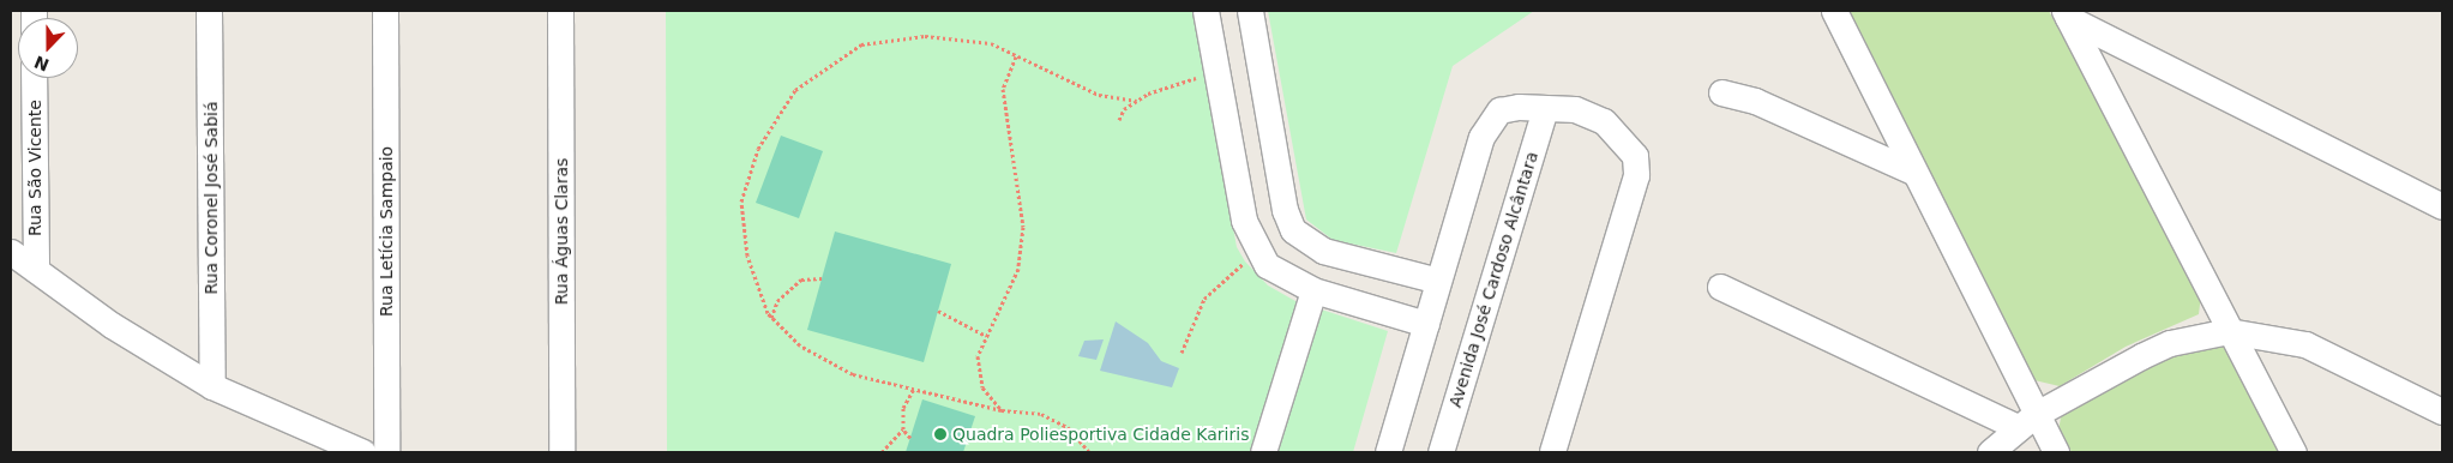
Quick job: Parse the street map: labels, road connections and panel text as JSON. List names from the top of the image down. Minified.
{"streets":{"street":["Rua São Vicente","Rua Coronel José Sabiá","Rua Letícia Sampaio","Rua Águas Claras","Avenida José Cardoso Alcântara"]},"places":["Quadra Poliesportiva Cidade Kariris"],"north":"bottom"}
